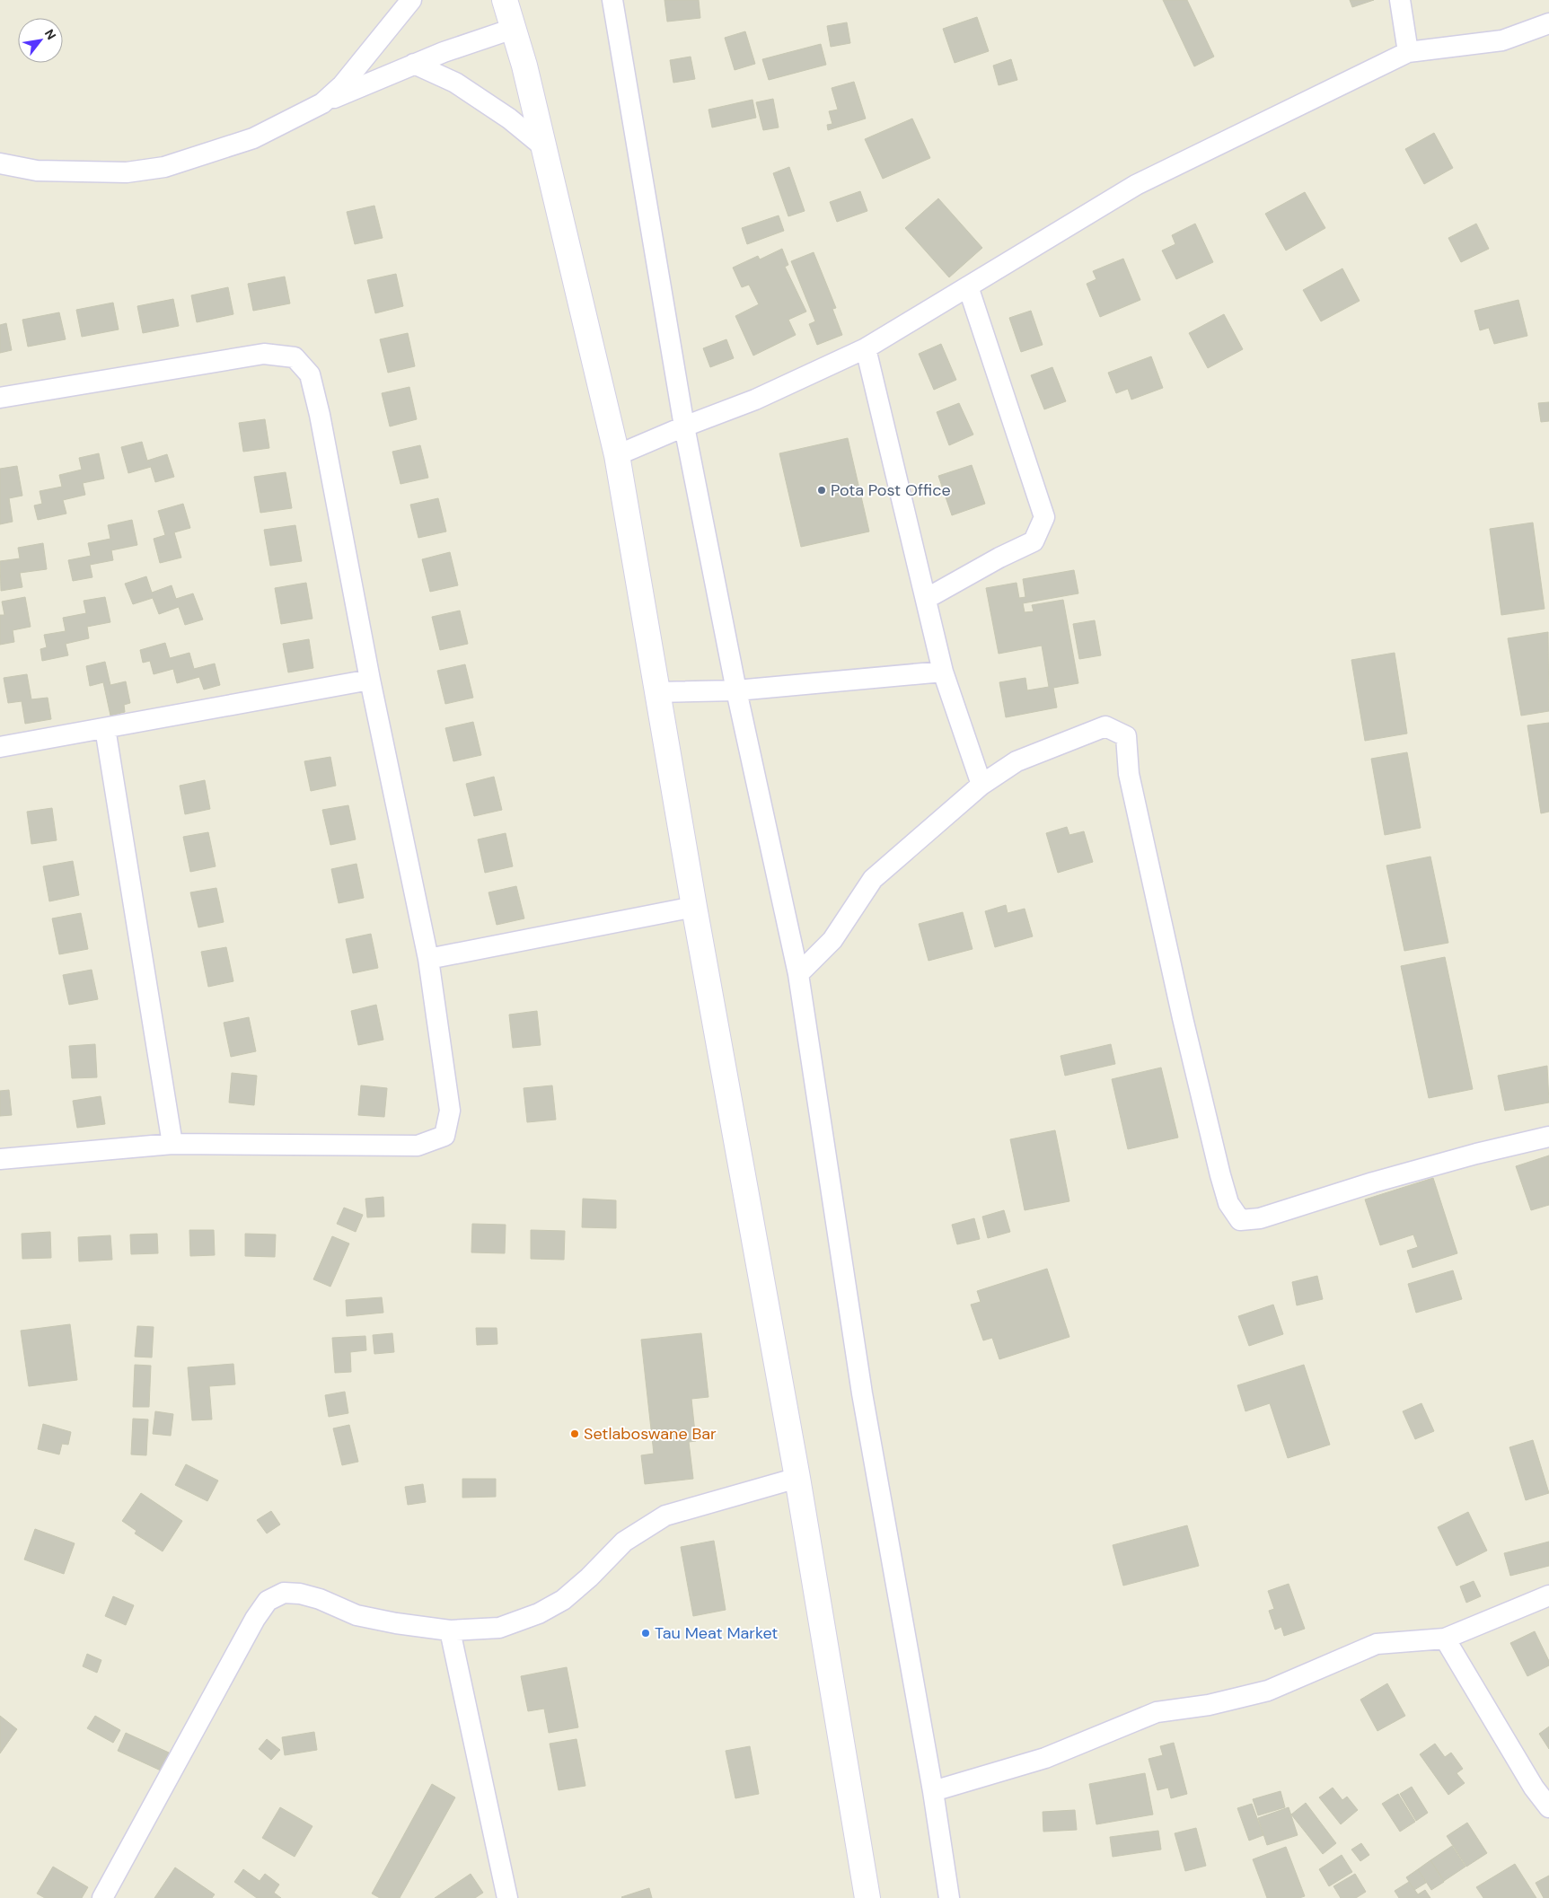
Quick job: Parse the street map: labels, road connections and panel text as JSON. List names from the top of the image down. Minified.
{"places":["Pota Post Office","Setlaboswane Bar","Tau Meat Market"],"north":"top right"}
